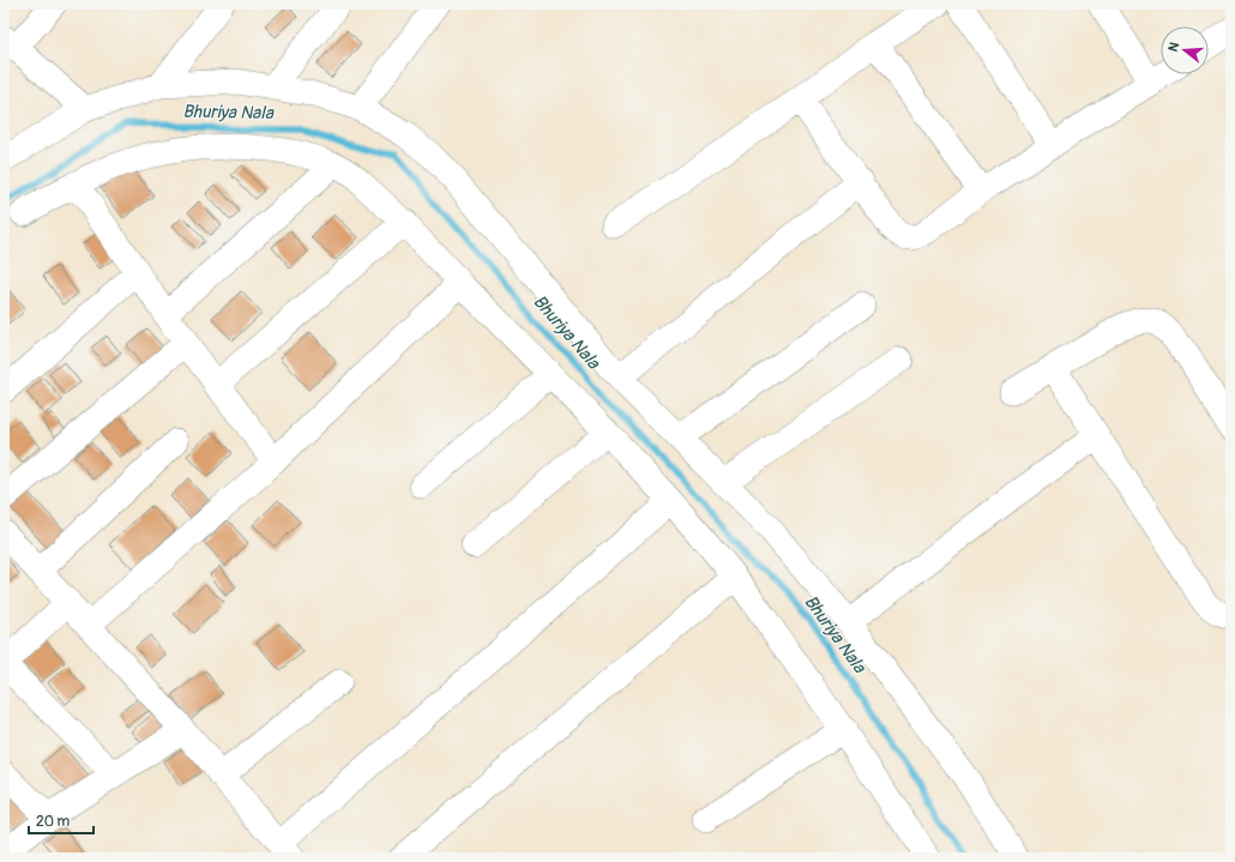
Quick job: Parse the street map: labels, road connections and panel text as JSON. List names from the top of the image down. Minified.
{"water":["Bhuriya Nala"],"scale_bar":"20 m","north":"left"}
